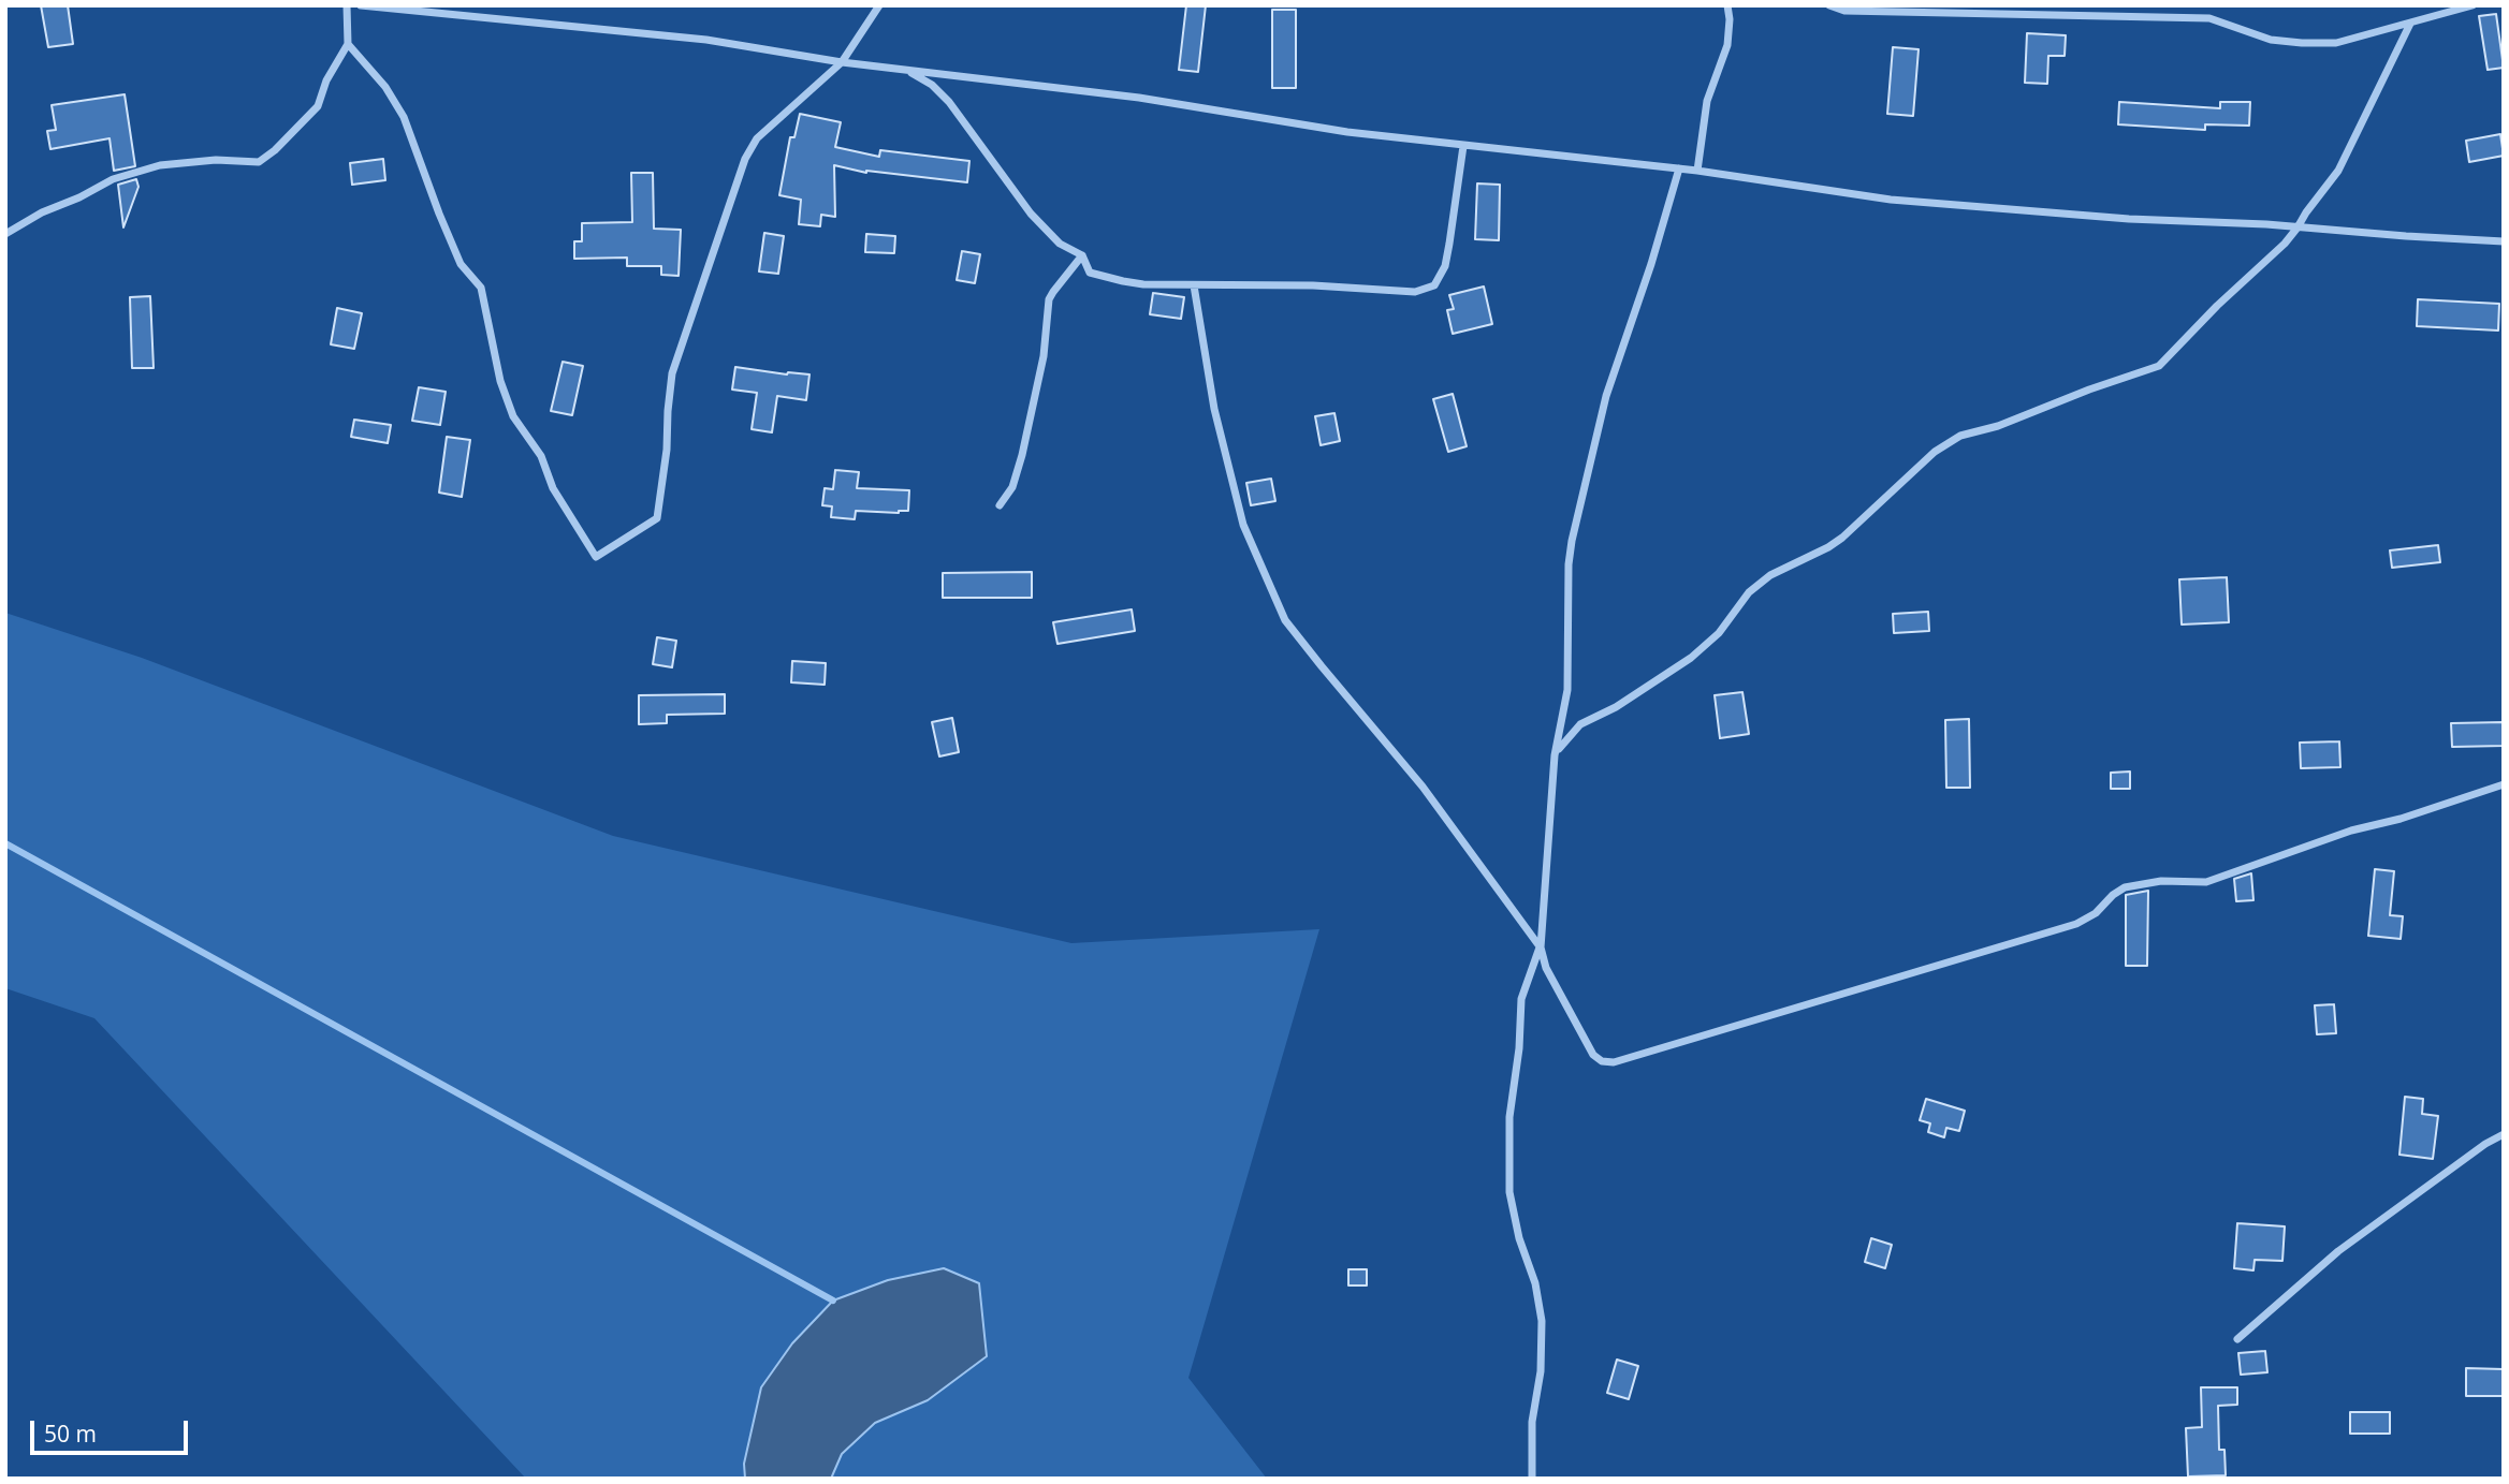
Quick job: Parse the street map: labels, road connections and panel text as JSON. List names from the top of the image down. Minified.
{"scale_bar":"50 m"}
